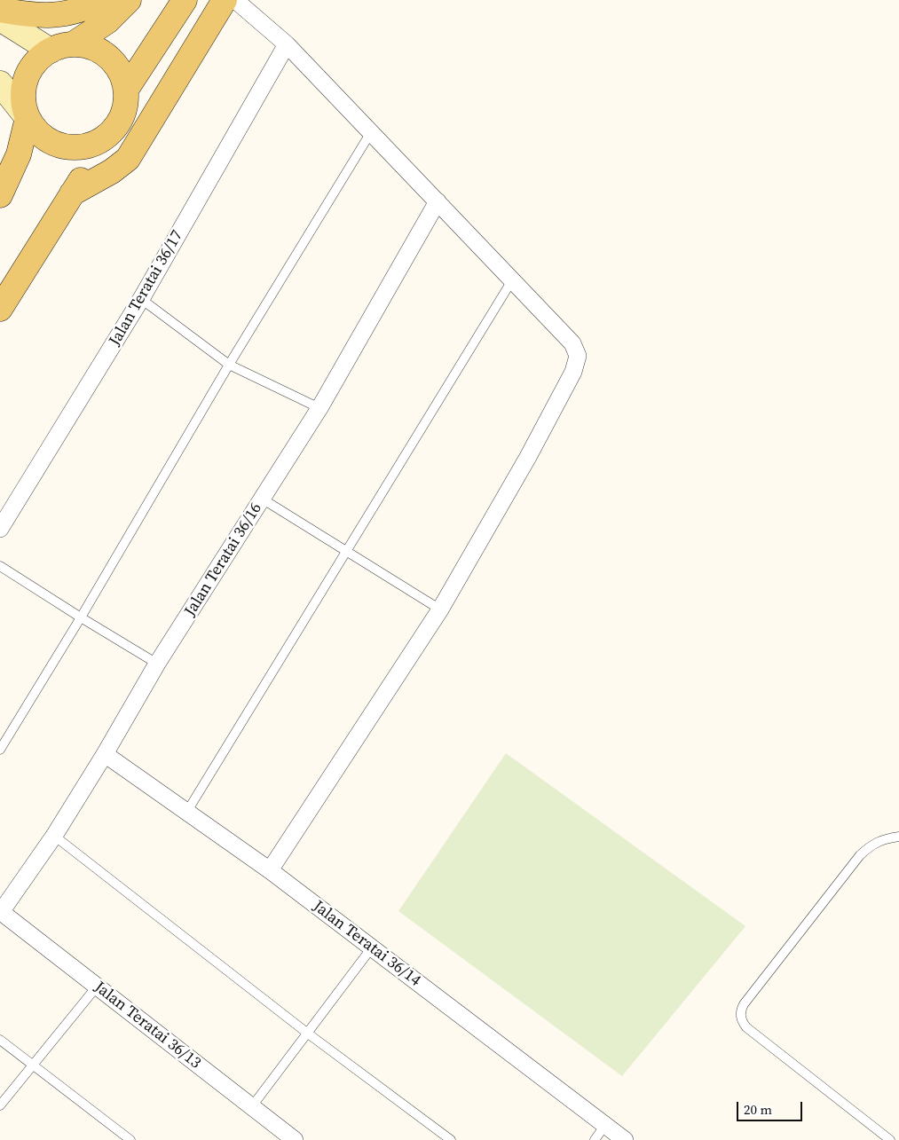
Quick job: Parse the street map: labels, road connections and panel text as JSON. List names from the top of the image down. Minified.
{"streets":{"street":["Jalan Teratai 36/17","Jalan Teratai 36/16","Jalan Teratai 36/14","Jalan Teratai 36/13"]},"crossings":[["Jalan Teratai 36/16","Jalan Teratai 36/14"],["Jalan Teratai 36/16","Jalan Teratai 36/13"]],"scale_bar":"20 m"}
